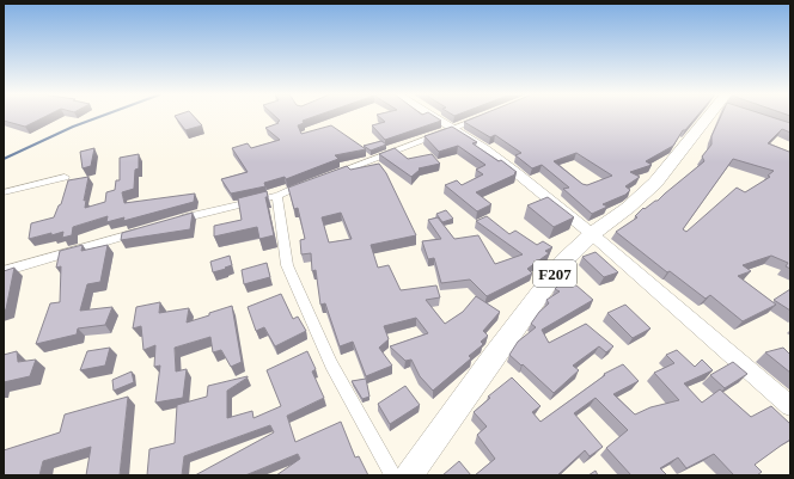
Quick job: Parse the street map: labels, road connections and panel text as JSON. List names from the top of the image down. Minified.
{"streets":{"main road":["F207"]}}
